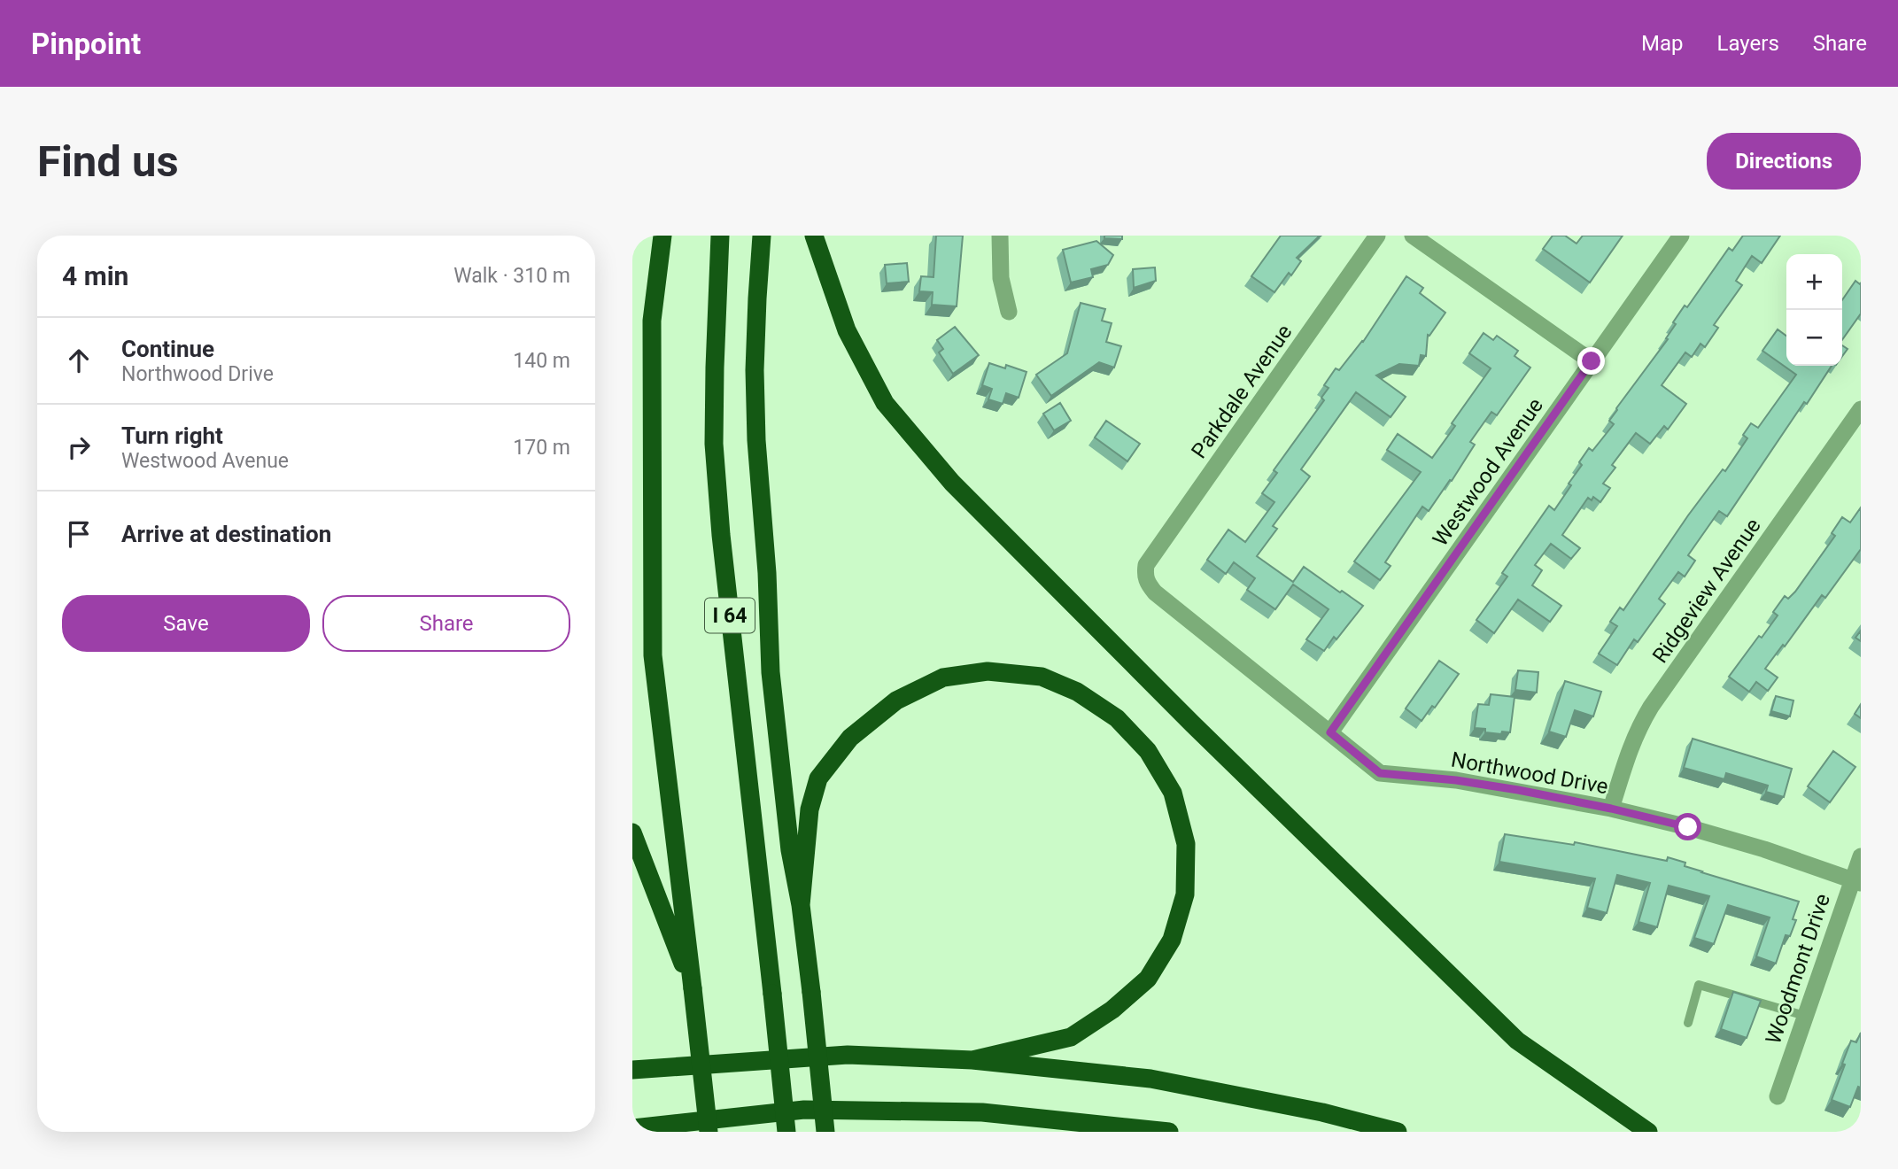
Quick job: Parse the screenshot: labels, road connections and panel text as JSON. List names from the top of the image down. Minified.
{"streets":{"highway":["I 64"],"street":["Parkdale Avenue","Westwood Avenue","Ridgeview Avenue","Northwood Drive","Woodmont Drive"]},"crossings":[["Parkdale Avenue","Northwood Drive"],["Westwood Avenue","Northwood Drive"],["Ridgeview Avenue","Northwood Drive"],["Northwood Drive","Woodmont Drive"]],"page":{"header":"Pinpoint","nav":["Map","Layers","Share"],"buttons":["Directions",["Save","Share"]],"title":"Find us","heading":["4 min","Walk · 310 m"],"map_buttons":["+","−"],"list":[["Continue","Northwood Drive","140 m"],["Turn right","Westwood Avenue","170 m"],"Arrive at destination"]}}
